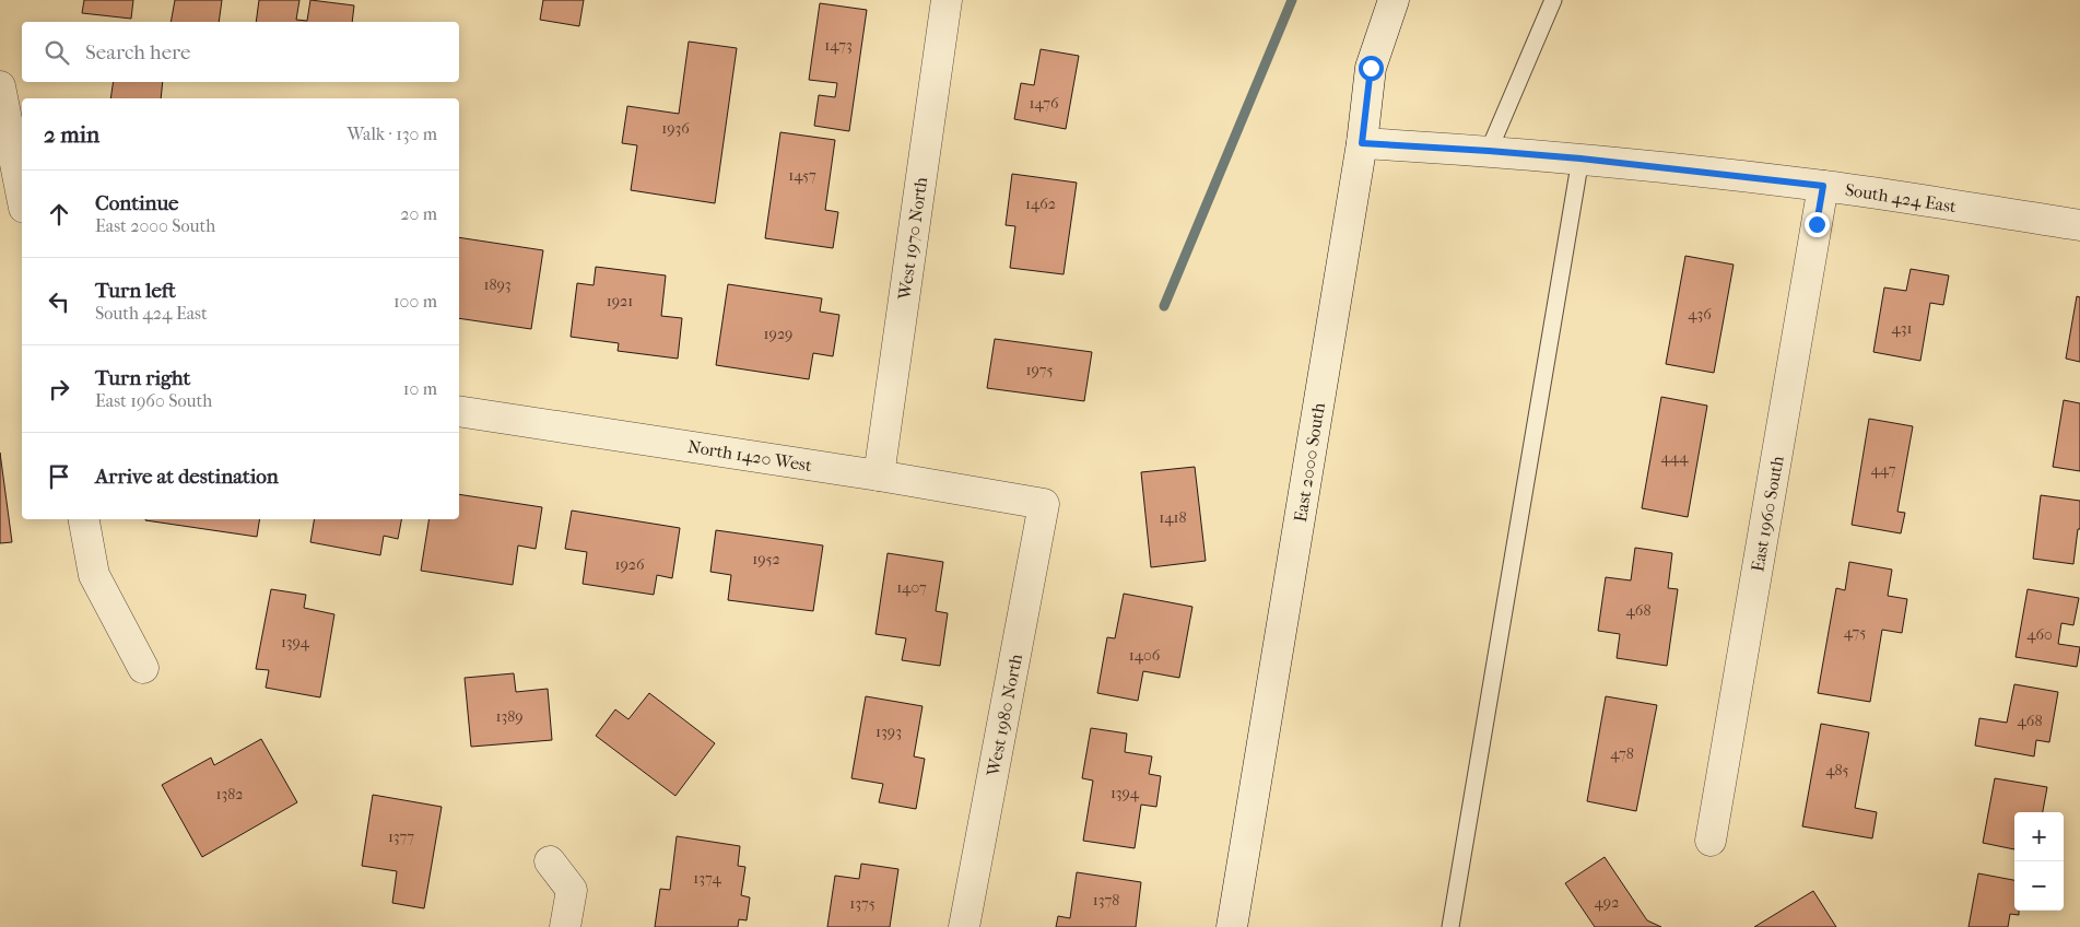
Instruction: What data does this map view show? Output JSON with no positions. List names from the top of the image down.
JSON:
{
  "streets": {
    "street": [
      "South 424 East",
      "West 1970 North",
      "North 1420 West",
      "East 2000 South",
      "East 1960 South",
      "West 1980 North"
    ]
  },
  "crossings": [
    ["South 424 East", "East 2000 South"],
    ["South 424 East", "East 1960 South"],
    ["West 1970 North", "North 1420 West"],
    ["North 1420 West", "West 1980 North"]
  ],
  "house_numbers": [
    "1473",
    "1476",
    "1936",
    "1457",
    "1462",
    "1893",
    "1921",
    "436",
    "431",
    "1929",
    "1975",
    "444",
    "447",
    "1418",
    "1952",
    "1926",
    "1407",
    "468",
    "475",
    "460",
    "1394",
    "1406",
    "1389",
    "468",
    "1393",
    "478",
    "485",
    "1394",
    "1382",
    "1377",
    "1374",
    "1378",
    "492",
    "1375"
  ],
  "page": {
    "search": "Search here",
    "heading": ["2 min", "Walk · 130 m"],
    "list": [
      ["Continue", "East 2000 South", "20 m"],
      ["Turn left", "South 424 East", "100 m"],
      ["Turn right", "East 1960 South", "10 m"],
      "Arrive at destination"
    ],
    "map_buttons": ["+", "−"]
  }
}
